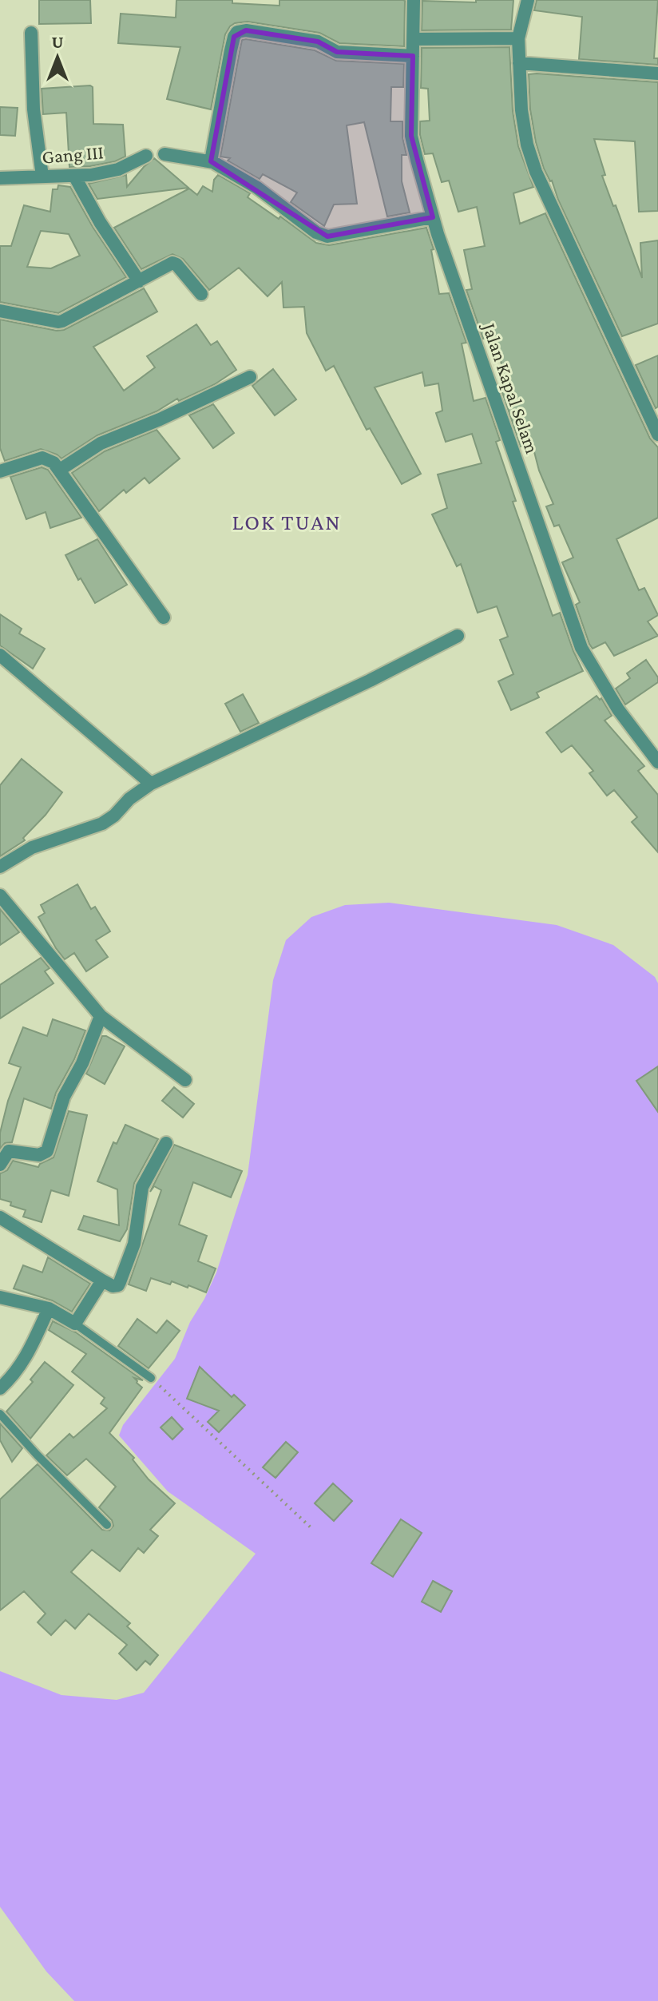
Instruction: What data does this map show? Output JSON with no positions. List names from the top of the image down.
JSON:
{
  "streets": {
    "street": ["Gang III", "Jalan Kapal Selam"]
  },
  "districts": ["LOK TUAN"],
  "north": "top"
}
